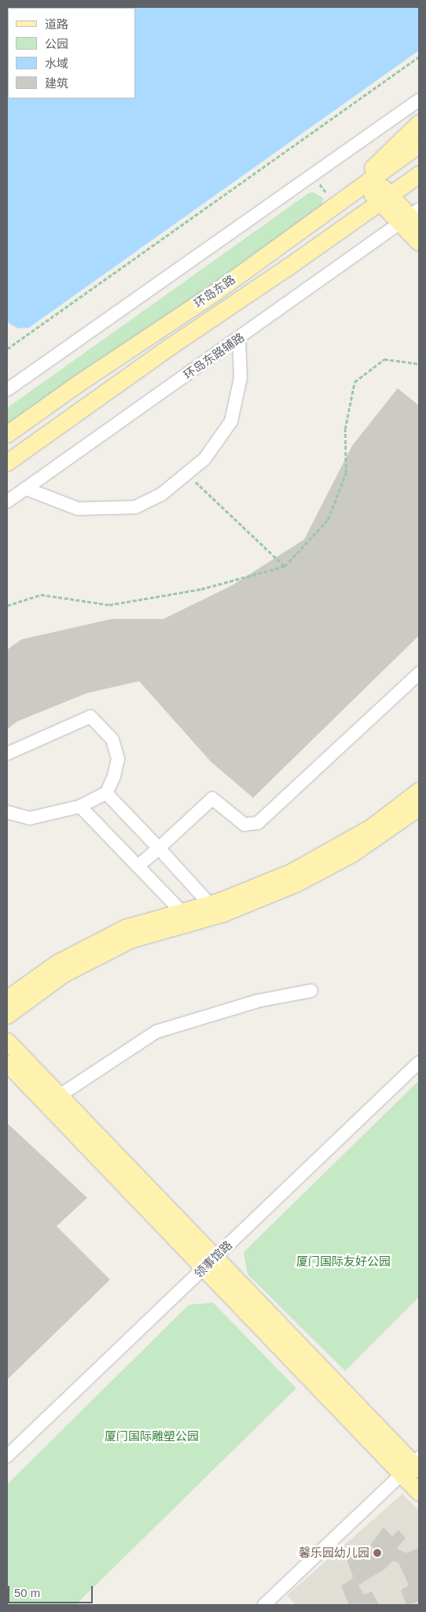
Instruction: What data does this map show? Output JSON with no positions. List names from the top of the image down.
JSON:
{
  "streets": {
    "main road": ["环岛东路"],
    "street": ["环岛东路辅路", "领事馆路"]
  },
  "parks": ["厦门国际友好公园", "厦门国际雕塑公园"],
  "places": ["馨乐园幼儿园"],
  "legend": [
    "道路",
    "公园",
    "水域",
    "建筑"
  ],
  "scale_bar": "50 m"
}
